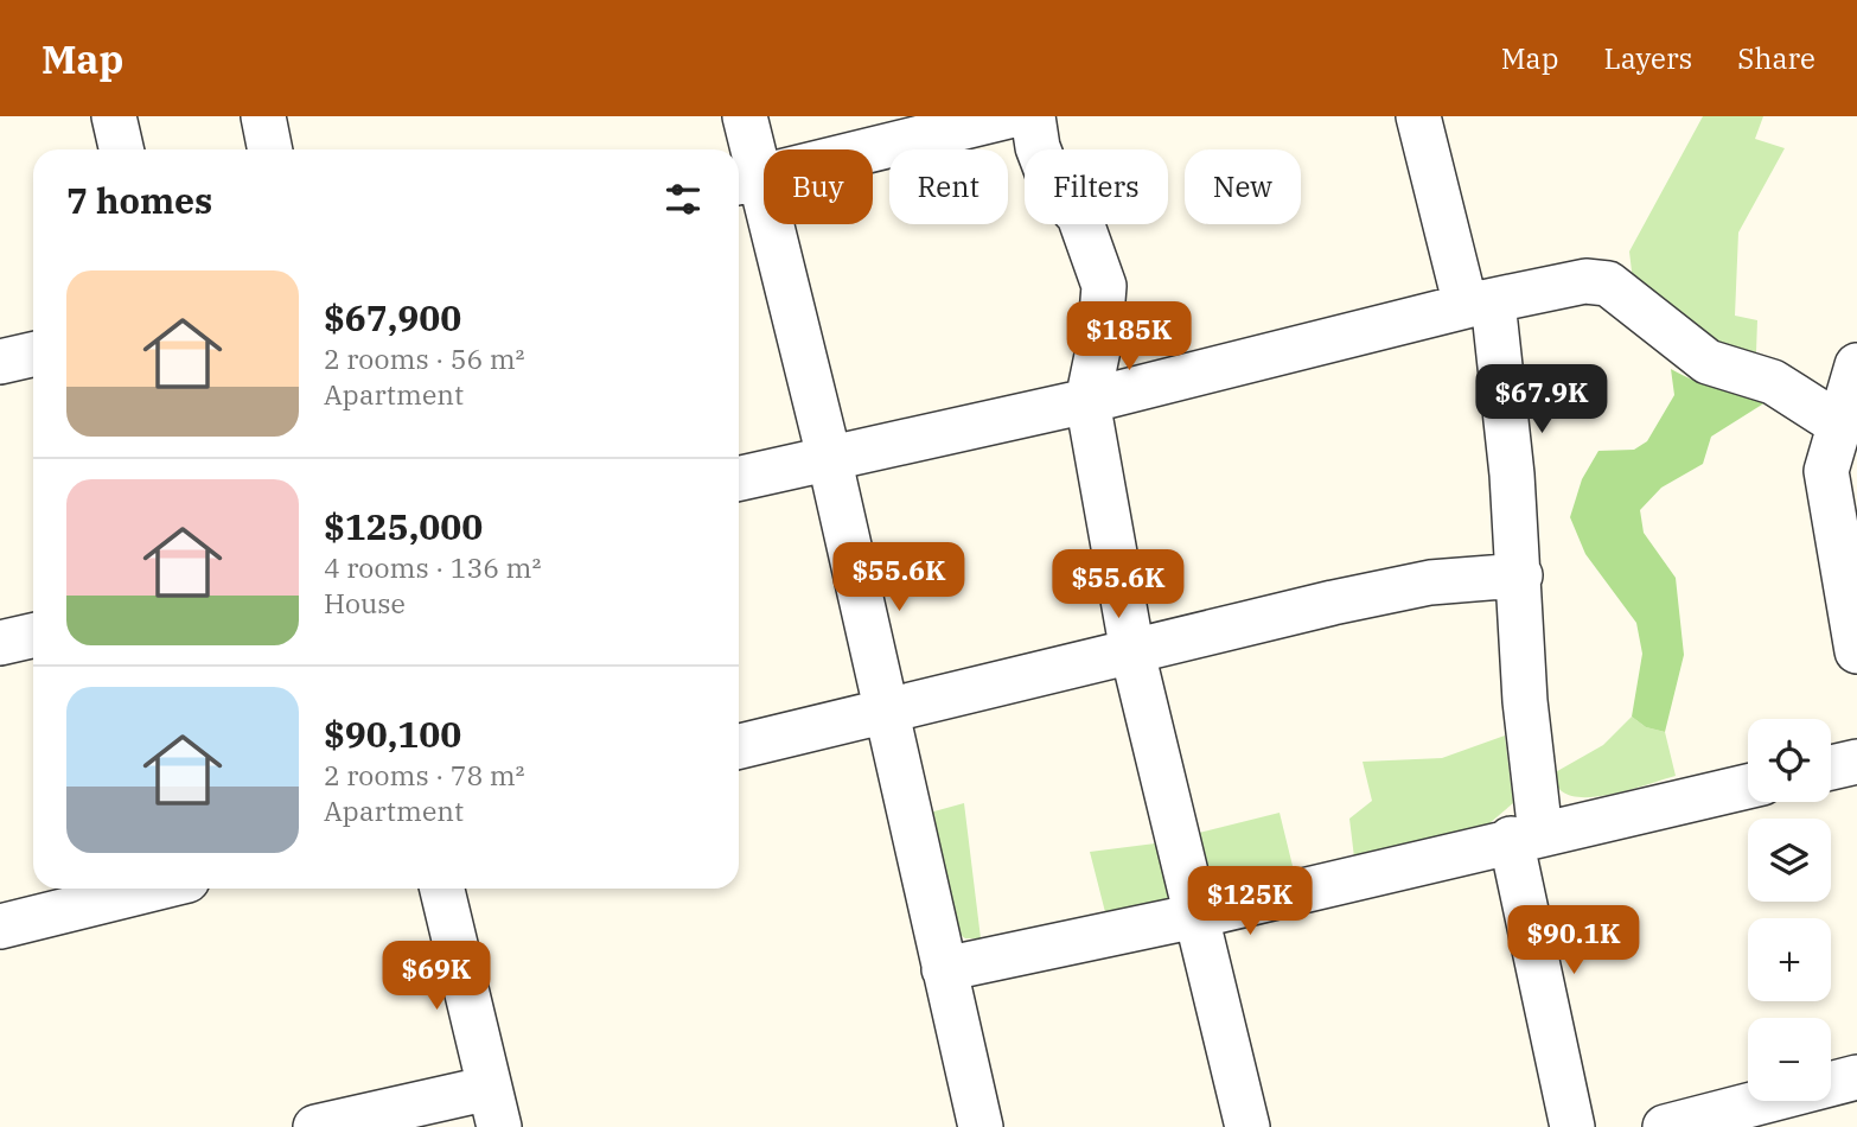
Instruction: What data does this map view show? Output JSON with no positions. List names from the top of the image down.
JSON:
{
  "page": {
    "header": "Map",
    "nav": ["Map", "Layers", "Share"],
    "chip": [
      "Buy",
      "Rent",
      "Filters",
      "New"
    ],
    "heading": "7 homes",
    "list": [
      {
        "name": "$67,900",
        "note": "2 rooms · 56 m² · Apartment"
      },
      {
        "name": "$125,000",
        "note": "4 rooms · 136 m² · House"
      },
      {
        "name": "$90,100",
        "note": "2 rooms · 78 m² · Apartment"
      }
    ],
    "price": [
      "$185K",
      "$67.9K",
      "$55.6K",
      "$55.6K",
      "$125K",
      "$90.1K",
      "$69K"
    ],
    "map_buttons": ["+", "−"]
  }
}
